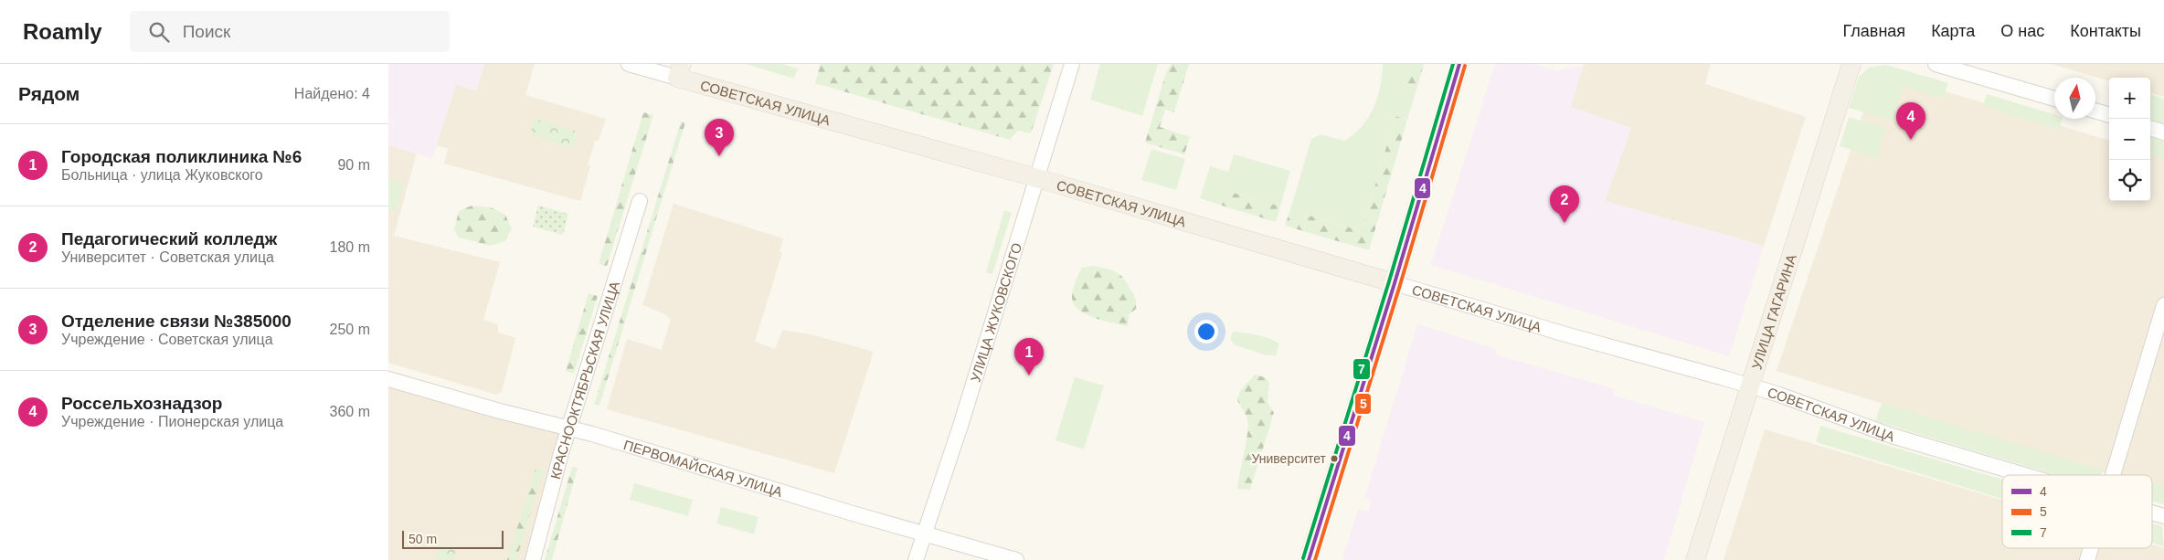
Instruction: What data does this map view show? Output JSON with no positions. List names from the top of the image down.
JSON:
{
  "streets": {
    "main road": ["СОВЕТСКАЯ УЛИЦА", "УЛИЦА ГАГАРИНА"],
    "street": ["УЛИЦА ЖУКОВСКОГО", "КРАСНООКТЯБРЬСКАЯ УЛИЦА", "ПЕРВОМАЙСКАЯ УЛИЦА"]
  },
  "crossings": [
    ["СОВЕТСКАЯ УЛИЦА", "УЛИЦА ЖУКОВСКОГО"],
    ["СОВЕТСКАЯ УЛИЦА", "УЛИЦА ГАГАРИНА"],
    ["УЛИЦА ЖУКОВСКОГО", "ПЕРВОМАЙСКАЯ УЛИЦА"],
    ["КРАСНООКТЯБРЬСКАЯ УЛИЦА", "ПЕРВОМАЙСКАЯ УЛИЦА"]
  ],
  "places": ["Университет"],
  "lines": ["transit line 4", "transit line 7", "transit line 5"],
  "legend": ["4", "5", "7"],
  "scale_bar": "50 m",
  "north": "top",
  "page": {
    "header": "Roamly",
    "search": "Поиск",
    "nav": [
      "Главная",
      "Карта",
      "О нас",
      "Контакты"
    ],
    "heading": ["Рядом", "Найдено: 4"],
    "map_buttons": ["+", "−"],
    "pins": [
      "4",
      "3",
      "2",
      "1"
    ],
    "list": [
      {
        "mark": "1",
        "name": "Городская поликлиника №6",
        "note": "Больница · улица Жуковского",
        "value": "90 m"
      },
      {
        "mark": "2",
        "name": "Педагогический колледж",
        "note": "Университет · Советская улица",
        "value": "180 m"
      },
      {
        "mark": "3",
        "name": "Отделение связи №385000",
        "note": "Учреждение · Советская улица",
        "value": "250 m"
      },
      {
        "mark": "4",
        "name": "Россельхознадзор",
        "note": "Учреждение · Пионерская улица",
        "value": "360 m"
      }
    ],
    "scale": "50 m"
  }
}
